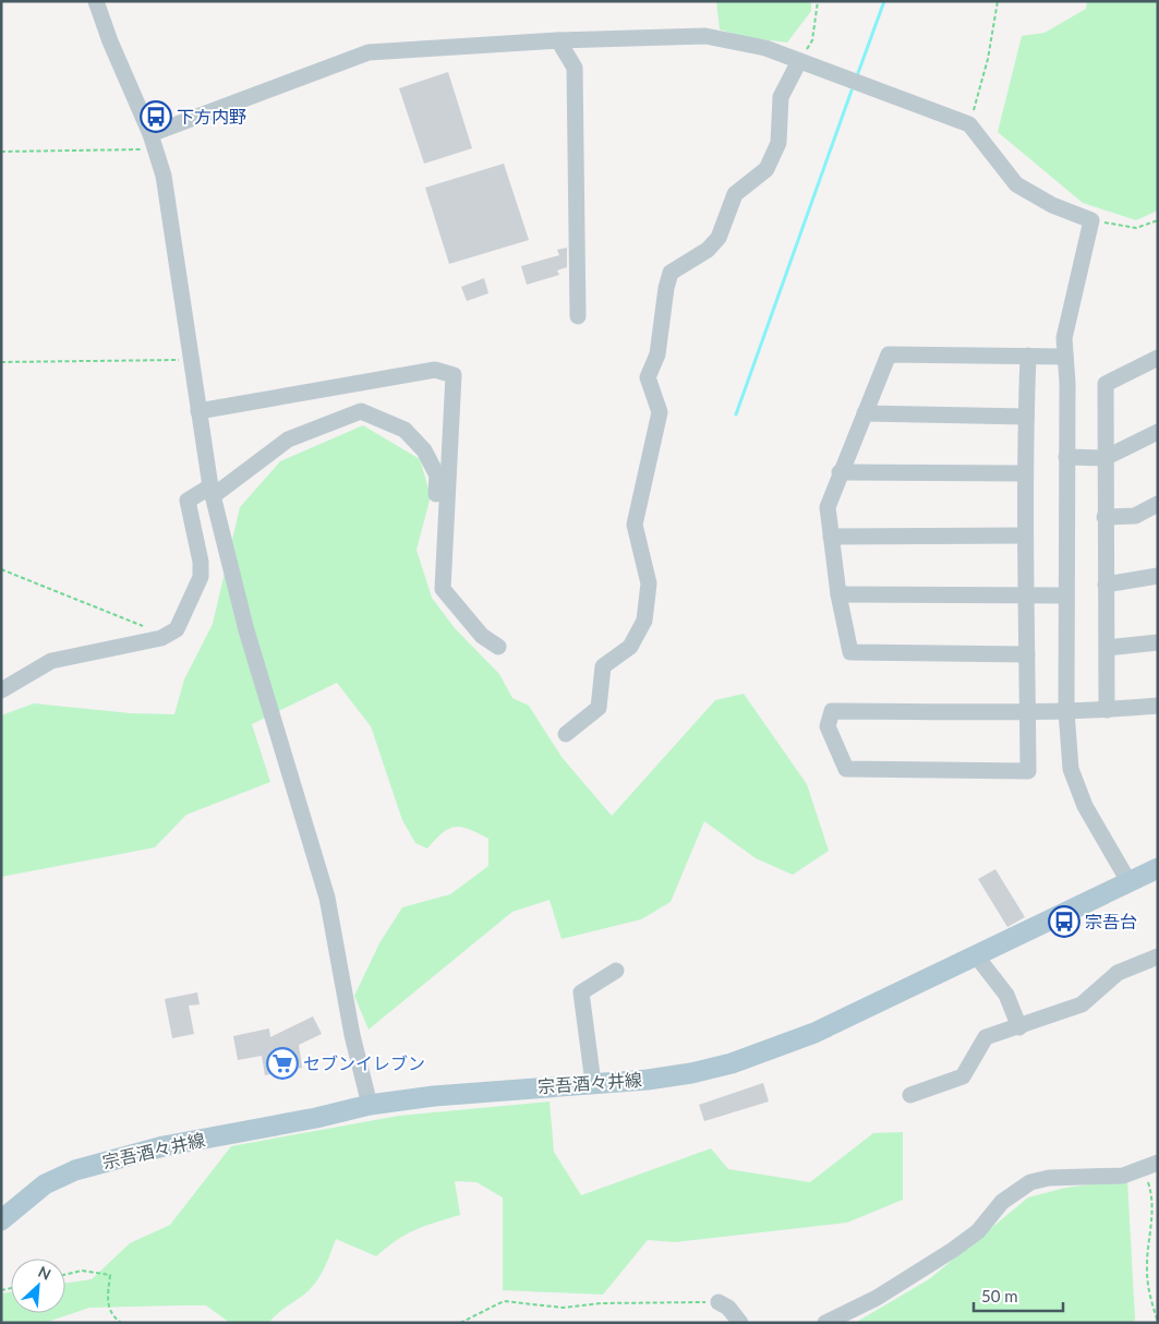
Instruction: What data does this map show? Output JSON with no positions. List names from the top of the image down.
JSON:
{
  "streets": {
    "main road": ["宗吾酒々井線"]
  },
  "places": {
    "bus stop": ["下方内野", "宗吾台"],
    "supermarket": ["セブンイレブン"]
  },
  "scale_bar": "50 m",
  "north": "top right"
}
